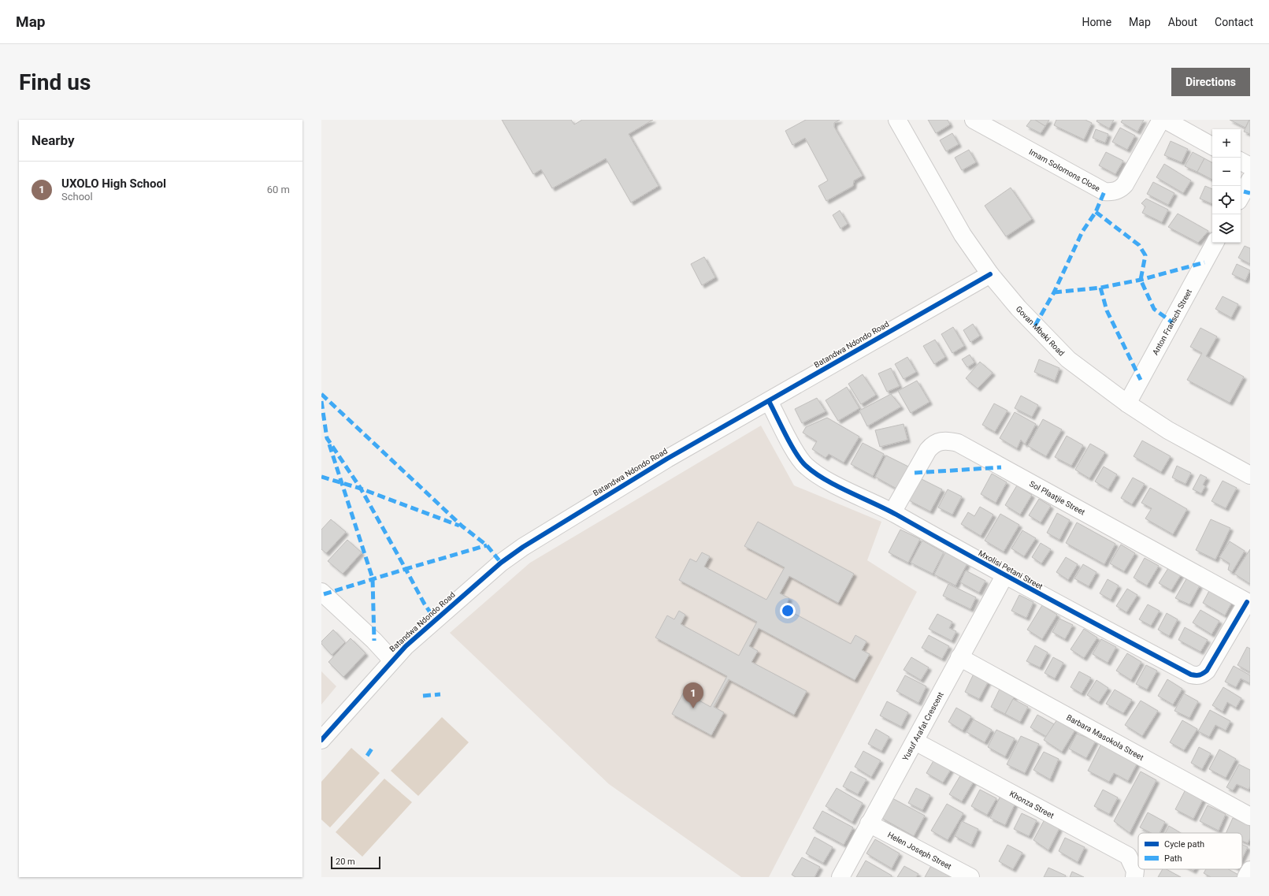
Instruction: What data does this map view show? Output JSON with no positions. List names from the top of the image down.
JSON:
{
  "streets": {
    "street": [
      "Imam Solomons Close",
      "Anton Fransch Street",
      "Govan Mbeki Road",
      "Batandwa Ndondo Road",
      "Sol Plaatjie Street",
      "Mxolisi Petani Street",
      "Yusuf Arafat Crescent",
      "Barbara Masokola Street",
      "Khonza Street",
      "Helen Joseph Street"
    ]
  },
  "crossings": [
    ["Anton Fransch Street", "Govan Mbeki Road"],
    ["Govan Mbeki Road", "Batandwa Ndondo Road"],
    ["Batandwa Ndondo Road", "Mxolisi Petani Street"],
    ["Sol Plaatjie Street", "Mxolisi Petani Street"],
    ["Mxolisi Petani Street", "Yusuf Arafat Crescent"],
    ["Yusuf Arafat Crescent", "Barbara Masokola Street"],
    ["Yusuf Arafat Crescent", "Khonza Street"],
    ["Yusuf Arafat Crescent", "Helen Joseph Street"]
  ],
  "legend": ["Cycle path", "Path"],
  "scale_bar": "20 m",
  "page": {
    "header": "Map",
    "nav": [
      "Home",
      "Map",
      "About",
      "Contact"
    ],
    "buttons": "Directions",
    "title": "Find us",
    "heading": "Nearby",
    "map_buttons": ["+", "−"],
    "list": [
      {
        "mark": "1",
        "name": "UXOLO High School",
        "note": "School",
        "value": "60 m"
      }
    ],
    "pins": "1",
    "scale": "20 m"
  }
}
